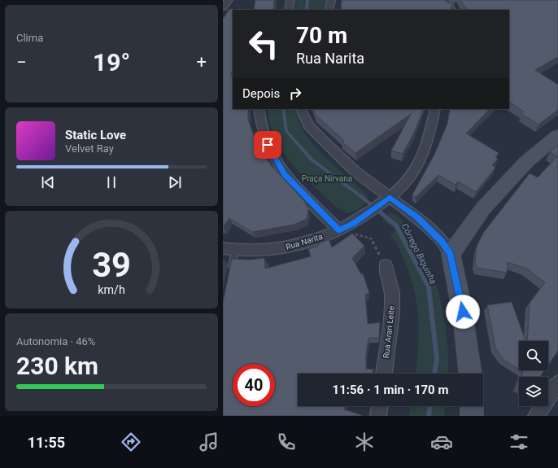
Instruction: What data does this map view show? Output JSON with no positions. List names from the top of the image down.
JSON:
{
  "streets": {
    "street": ["Rua Narita", "Rua Arari Leite"]
  },
  "water": ["Córrego Biquinha"],
  "parks": ["Praça Nirvana"],
  "page": {
    "tile": [
      "Clima",
      ["Autonomia · 46%", "230 km"]
    ],
    "turn": ["70 m", "Rua Narita"],
    "heat": ["−", "19°", "+"],
    "then": "Depois",
    "song": ["Static Love", "Velvet Ray"],
    "limit": "40",
    "trip": "11:56 · 1 min · 170 m",
    "tabs": "11:55",
    "gauge": ["39", "km/h"]
  }
}
